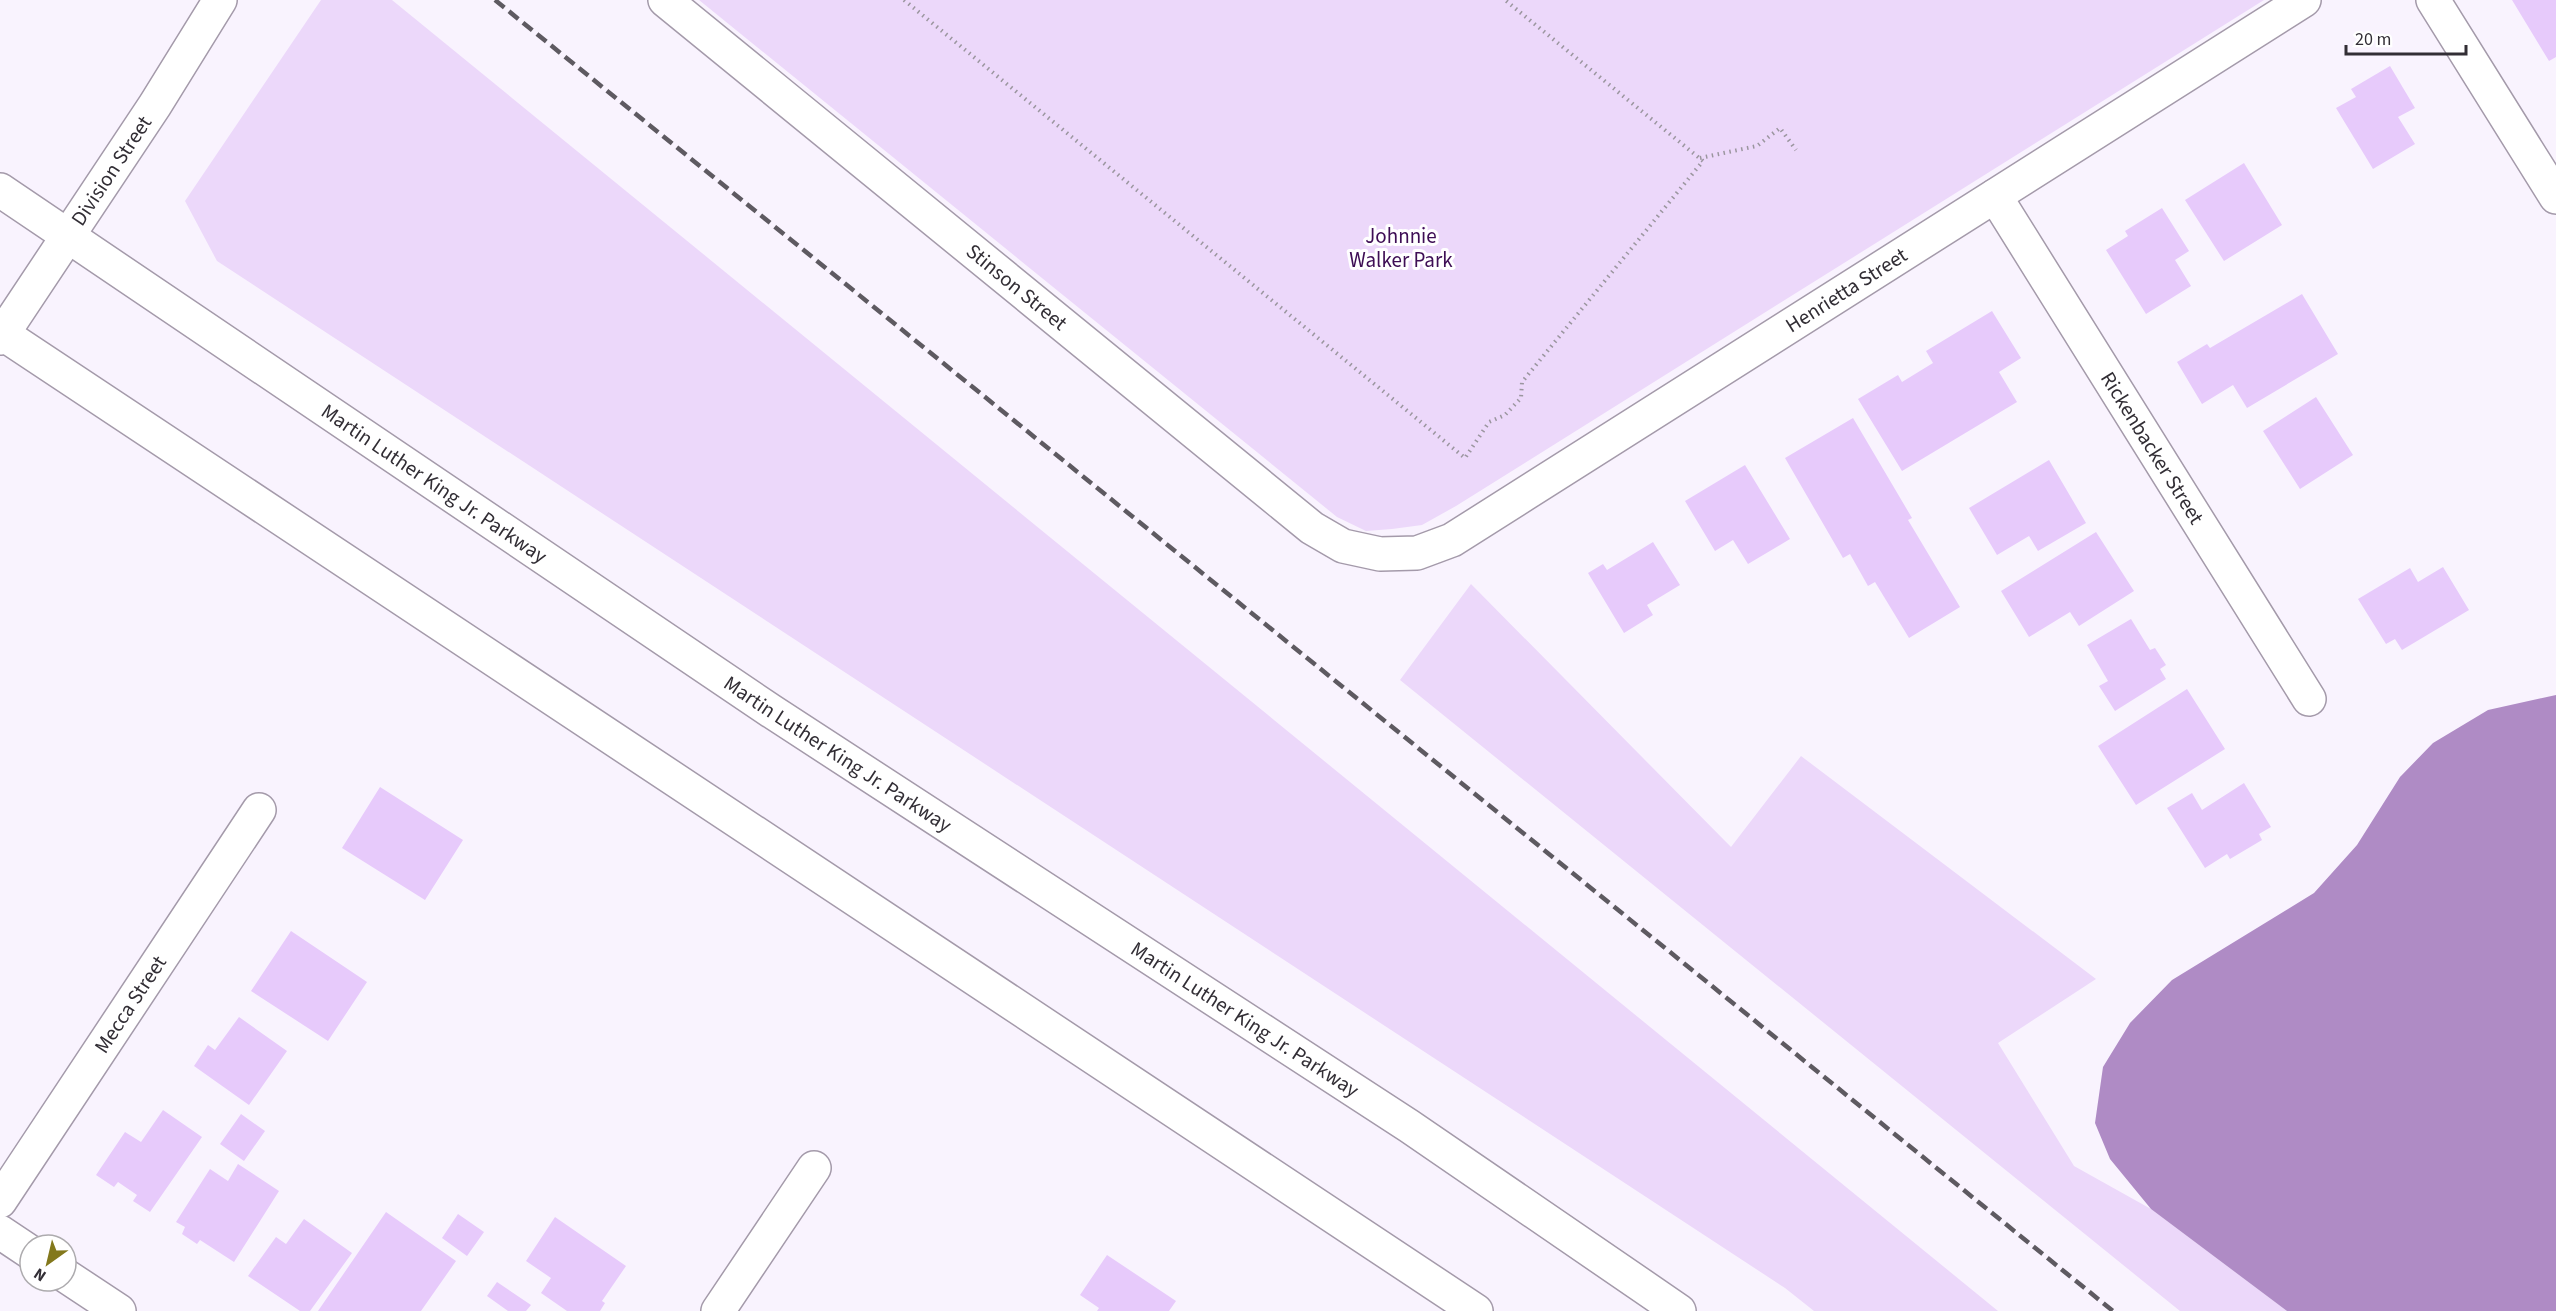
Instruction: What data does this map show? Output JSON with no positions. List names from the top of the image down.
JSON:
{
  "streets": {
    "main road": [
      "Division Street",
      "Stinson Street",
      "Henrietta Street",
      "Rickenbacker Street",
      "Martin Luther King Jr. Parkway",
      "Mecca Street"
    ]
  },
  "crossings": [
    ["Division Street", "Martin Luther King Jr. Parkway"],
    ["Stinson Street", "Henrietta Street"],
    ["Henrietta Street", "Rickenbacker Street"]
  ],
  "parks": ["Johnnie Walker Park"],
  "scale_bar": "20 m",
  "north": "bottom left"
}
